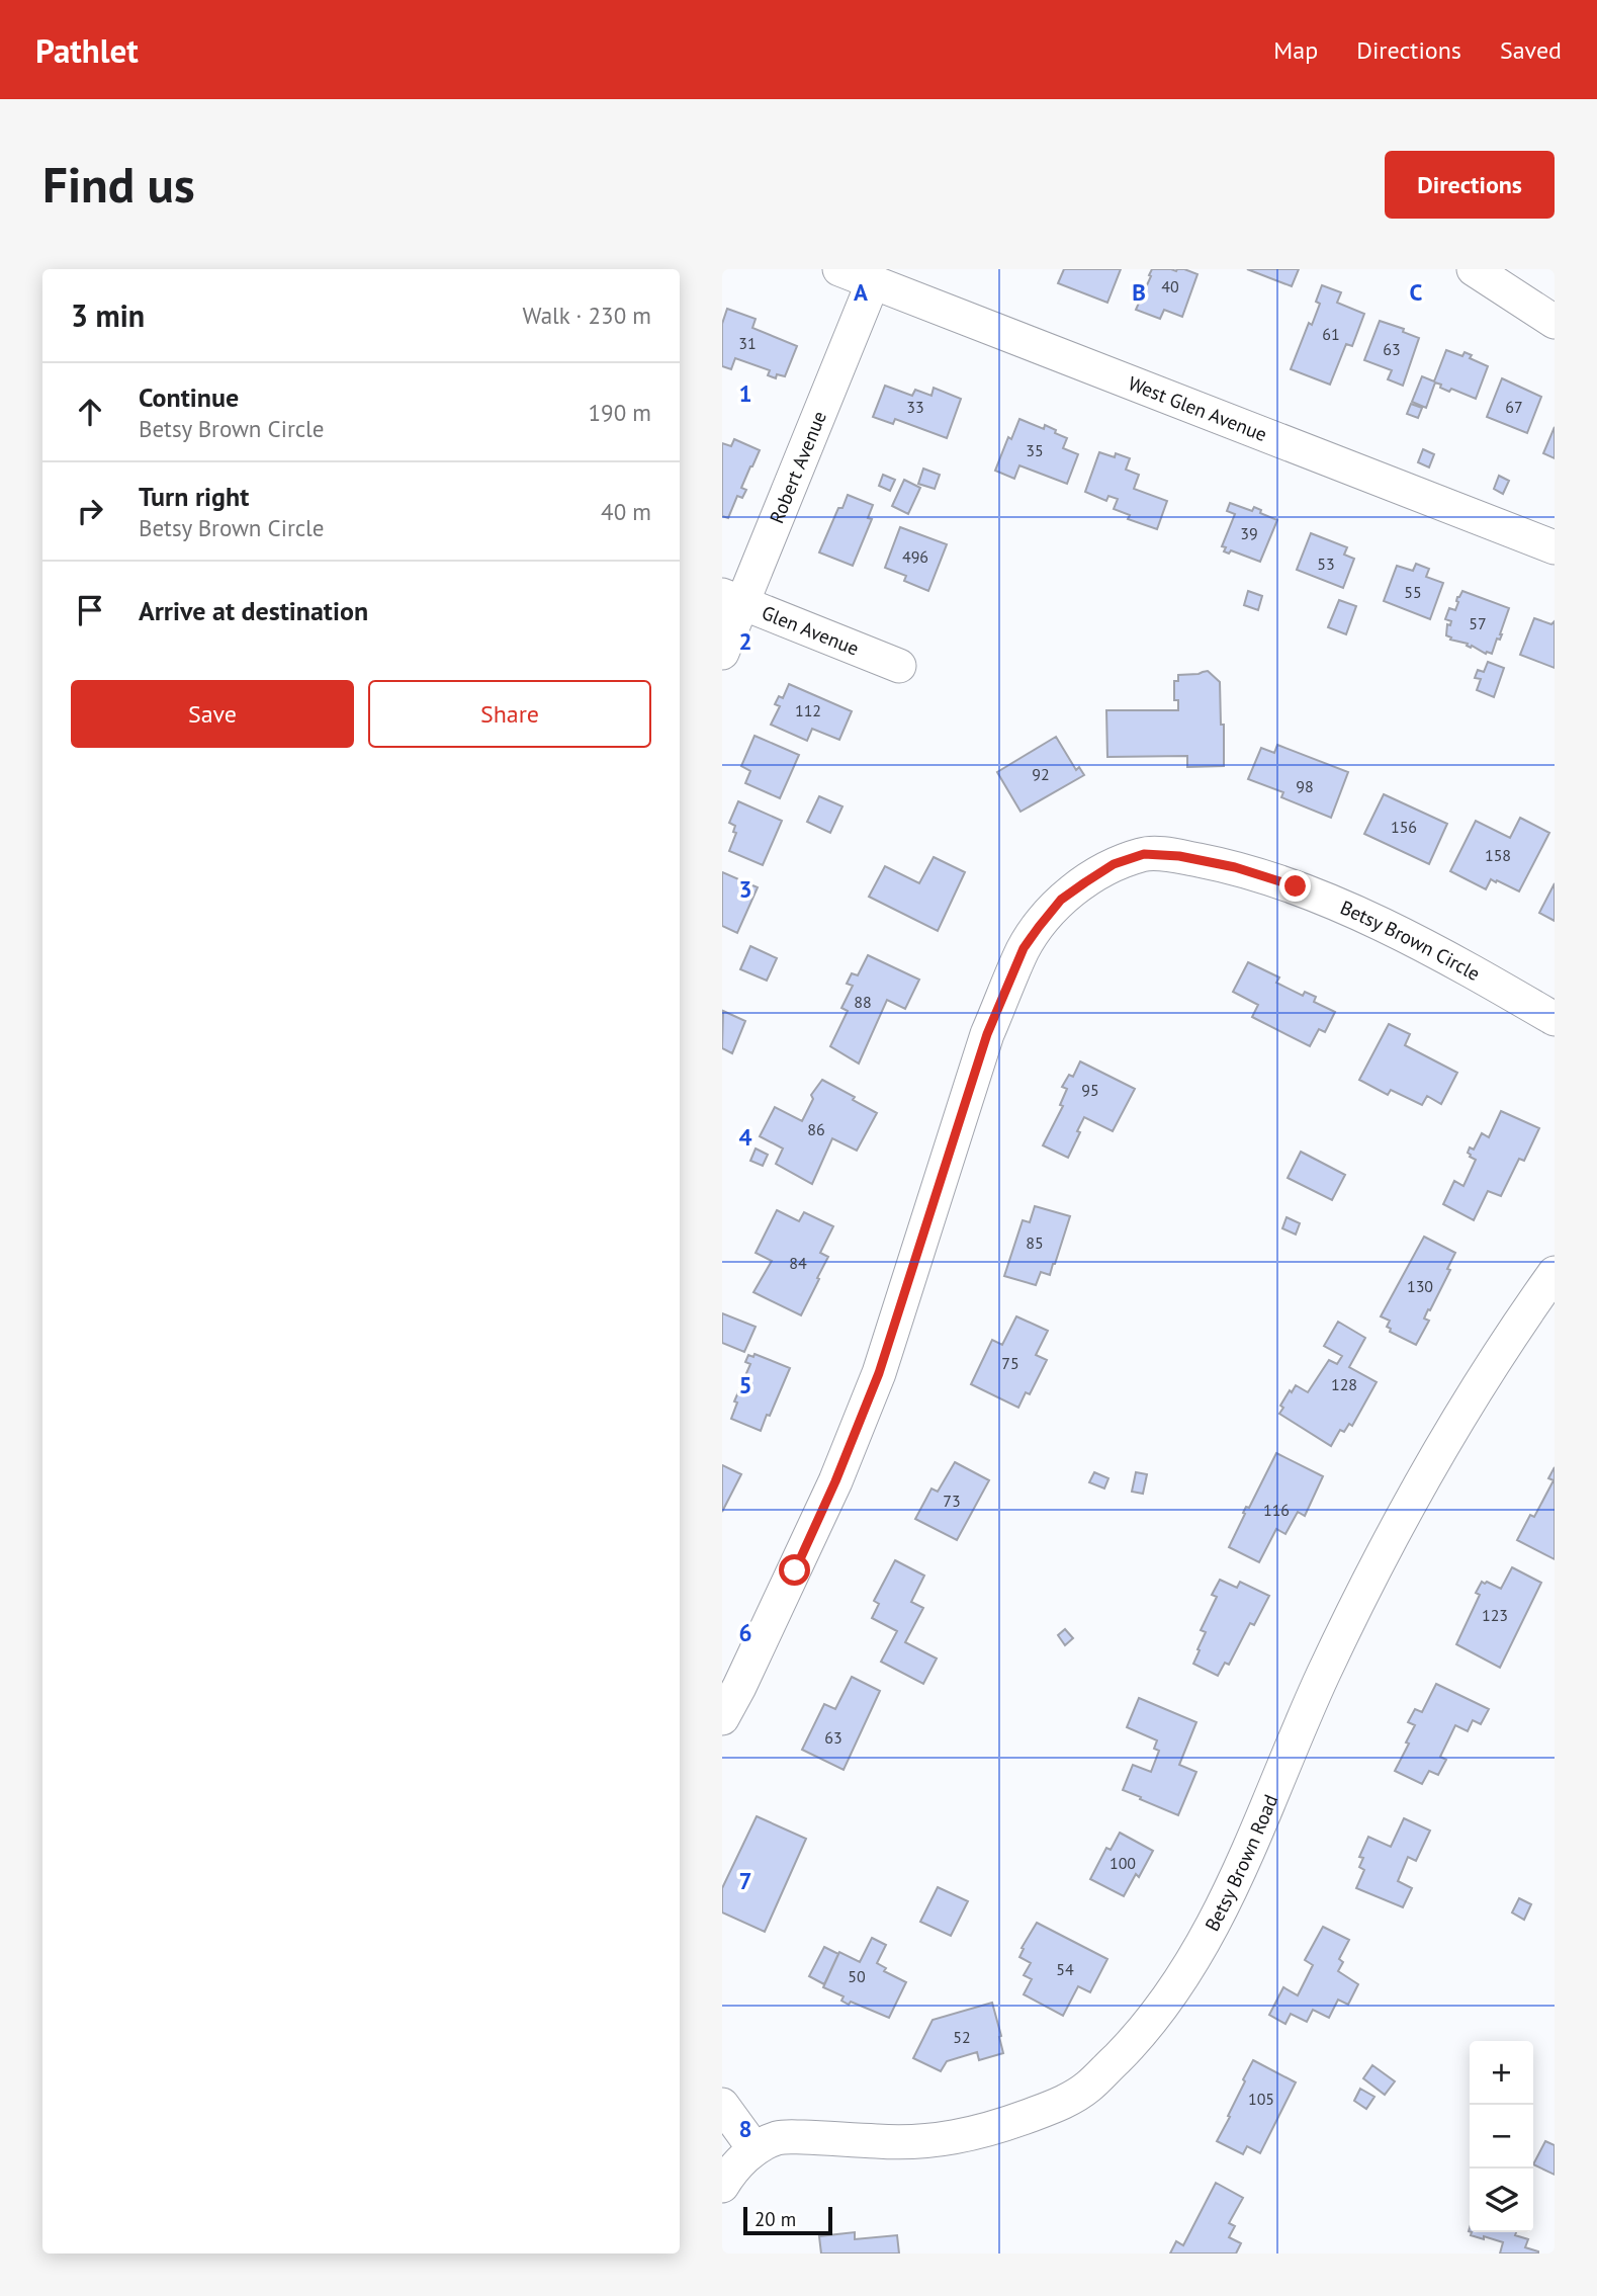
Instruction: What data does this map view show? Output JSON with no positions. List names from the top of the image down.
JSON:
{
  "streets": {
    "street": [
      "West Glen Avenue",
      "Robert Avenue",
      "Glen Avenue",
      "Betsy Brown Circle",
      "Betsy Brown Road"
    ]
  },
  "crossings": [
    ["West Glen Avenue", "Robert Avenue"],
    ["Robert Avenue", "Glen Avenue"]
  ],
  "house_numbers": [
    "40",
    "61",
    "31",
    "63",
    "33",
    "67",
    "35",
    "39",
    "496",
    "53",
    "55",
    "57",
    "112",
    "92",
    "98",
    "156",
    "158",
    "88",
    "95",
    "86",
    "85",
    "84",
    "130",
    "75",
    "128",
    "73",
    "116",
    "123",
    "63",
    "100",
    "54",
    "50",
    "52",
    "105"
  ],
  "scale_bar": "20 m",
  "page": {
    "header": "Pathlet",
    "nav": ["Map", "Directions", "Saved"],
    "buttons": [
      "Directions",
      ["Save", "Share"]
    ],
    "title": "Find us",
    "heading": ["3 min", "Walk · 230 m"],
    "list": [
      ["Continue", "Betsy Brown Circle", "190 m"],
      ["Turn right", "Betsy Brown Circle", "40 m"],
      "Arrive at destination"
    ],
    "map_buttons": ["+", "−"],
    "scale": "20 m"
  },
  "grid": {
    "columns": ["A", "B", "C"],
    "rows": [
      "1",
      "2",
      "3",
      "4",
      "5",
      "6",
      "7",
      "8"
    ]
  }
}
